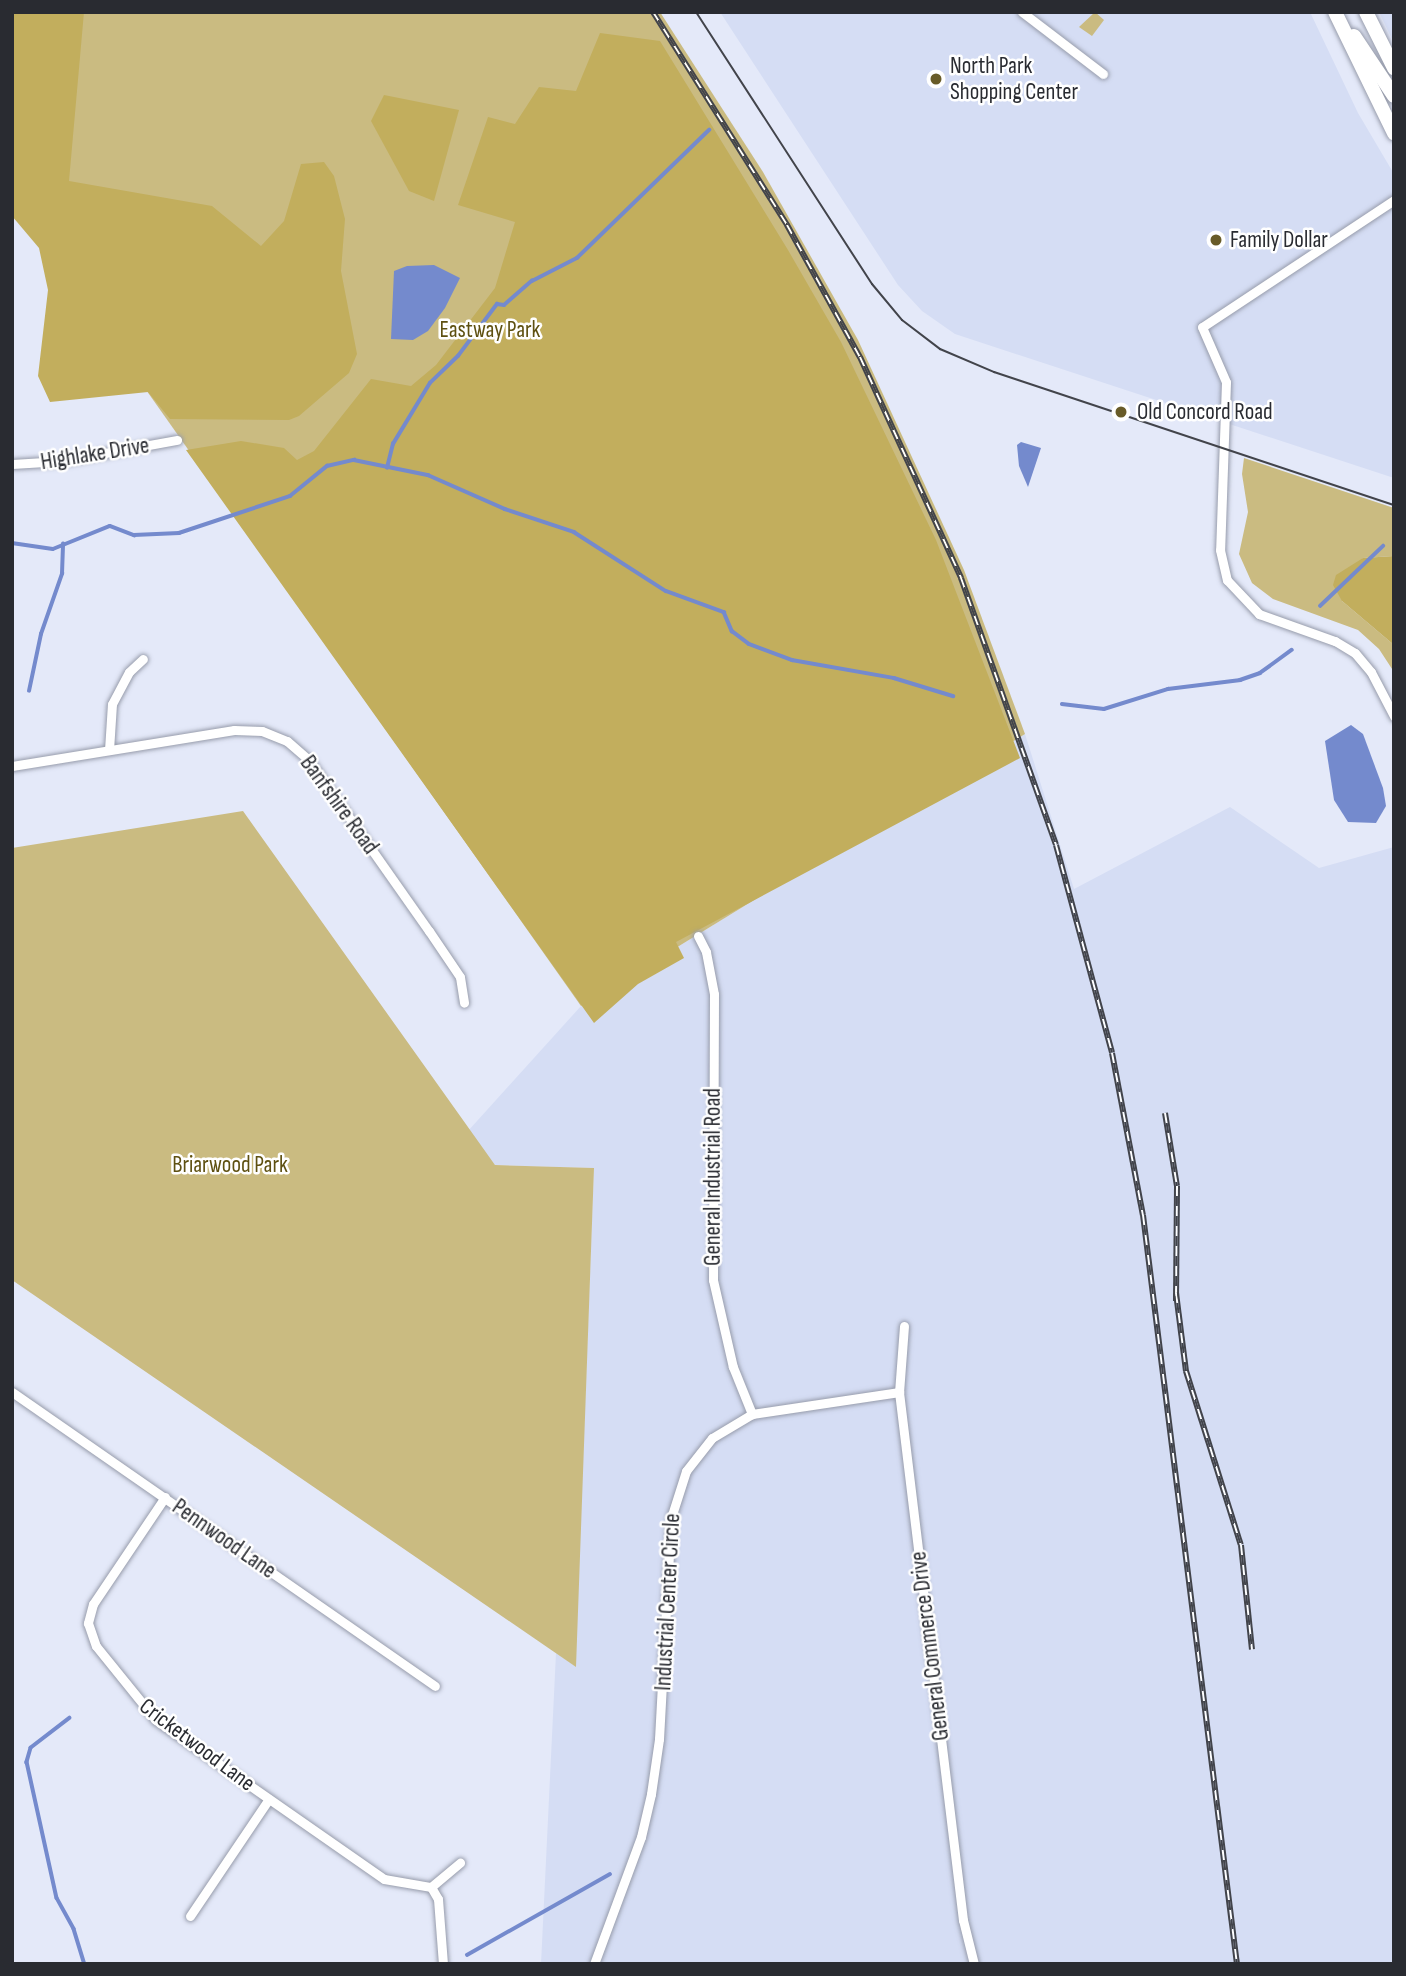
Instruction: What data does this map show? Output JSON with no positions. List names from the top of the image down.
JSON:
{
  "streets": {
    "street": [
      "Highlake Drive",
      "Banfshire Road",
      "General Industrial Road",
      "Pennwood Lane",
      "Industrial Center Circle",
      "General Commerce Drive",
      "Cricketwood Lane"
    ]
  },
  "crossings": [
    ["General Industrial Road", "Industrial Center Circle"],
    ["Pennwood Lane", "Cricketwood Lane"],
    ["Industrial Center Circle", "General Commerce Drive"]
  ],
  "parks": ["Eastway Park", "Briarwood Park"],
  "places": ["North Park Shopping Center", "Family Dollar", "Old Concord Road"]
}
